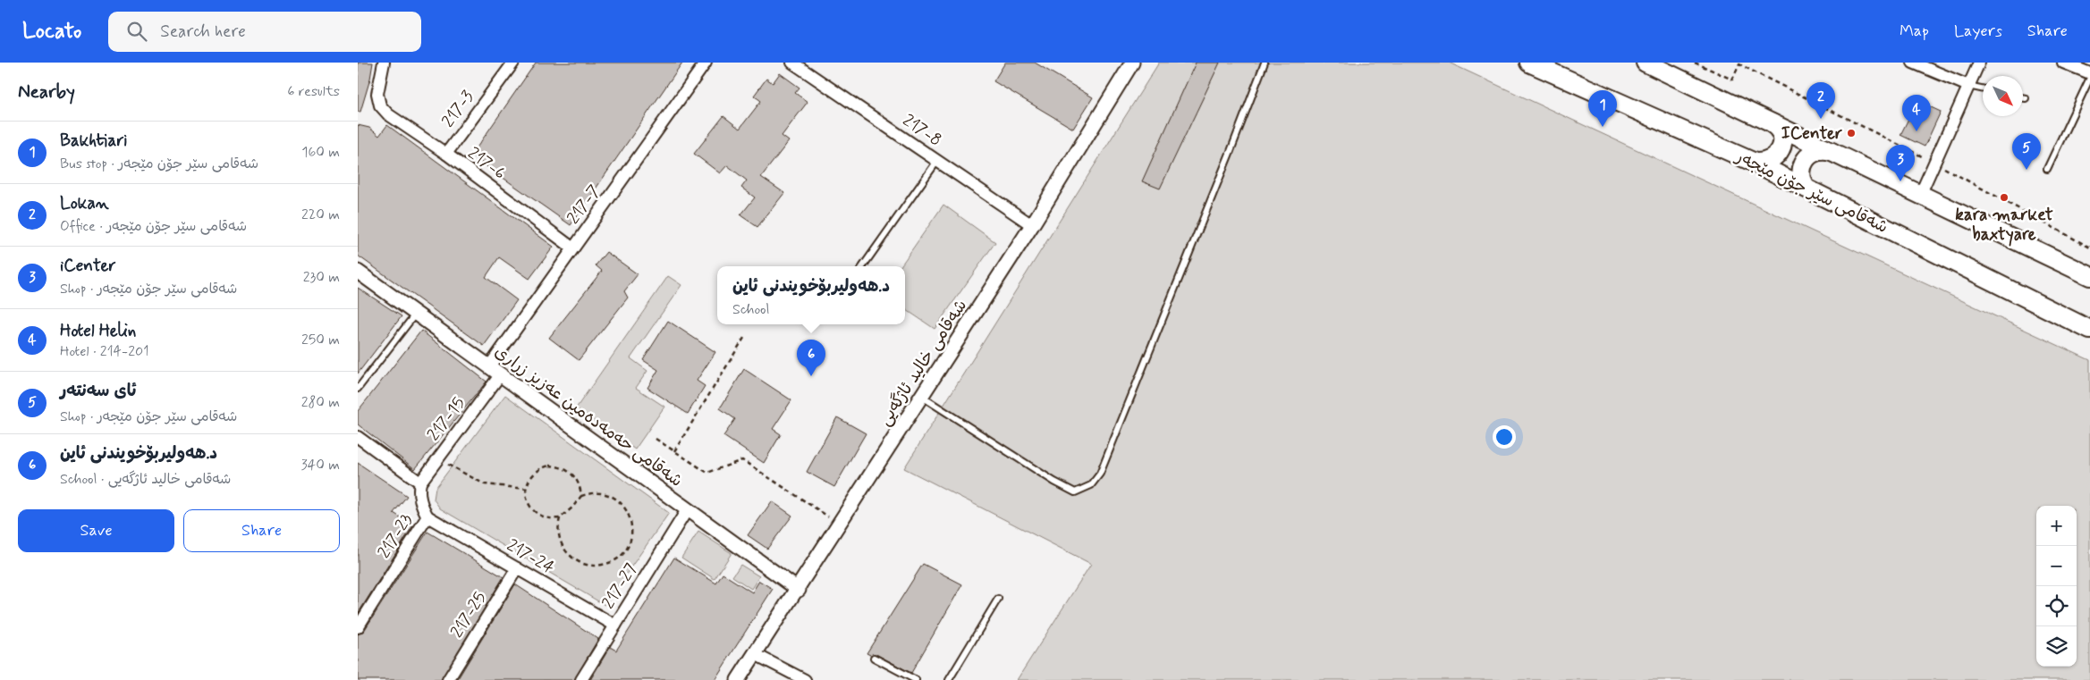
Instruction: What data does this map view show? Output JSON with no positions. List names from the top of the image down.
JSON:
{
  "streets": {
    "highway": ["شەقامی سێر جۆن مێجەر"],
    "street": [
      "217-3",
      "217-8",
      "217-6",
      "217-7",
      "شەقامی خالید ئاژگەیی",
      "شەقامی حەمەدەمین عەزیز زراری",
      "217-15",
      "217-23",
      "217-24",
      "217-27",
      "217-25"
    ]
  },
  "crossings": [
    ["217-3", "217-6"],
    ["217-8", "شەقامی خالید ئاژگەیی"],
    ["217-6", "217-7"],
    ["217-7", "شەقامی حەمەدەمین عەزیز زراری"],
    ["شەقامی خالید ئاژگەیی", "شەقامی حەمەدەمین عەزیز زراری"],
    ["شەقامی حەمەدەمین عەزیز زراری", "217-15"],
    ["شەقامی حەمەدەمین عەزیز زراری", "217-27"],
    ["217-15", "217-23"],
    ["217-23", "217-24"],
    ["217-24", "217-27"],
    ["217-24", "217-25"]
  ],
  "places": ["ICenter", "kara market baxtyare"],
  "north": "bottom right",
  "page": {
    "header": "Locato",
    "search": "Search here",
    "nav": ["Map", "Layers", "Share"],
    "heading": ["Nearby", "6 results"],
    "pins": [
      "2",
      "1",
      "4",
      "5",
      "3",
      "6"
    ],
    "list": [
      {
        "mark": "1",
        "name": "Bakhtiari",
        "note": "Bus stop · شەقامی سێر جۆن مێجەر",
        "value": "160 m"
      },
      {
        "mark": "2",
        "name": "Lokan",
        "note": "Office · شەقامی سێر جۆن مێجەر",
        "value": "220 m"
      },
      {
        "mark": "3",
        "name": "iCenter",
        "note": "Shop · شەقامی سێر جۆن مێجەر",
        "value": "230 m"
      },
      {
        "mark": "4",
        "name": "Hotel Helin",
        "note": "Hotel · 214-201",
        "value": "250 m"
      },
      {
        "mark": "5",
        "name": "ئای سەنتەر",
        "note": "Shop · شەقامی سێر جۆن مێجەر",
        "value": "280 m"
      },
      {
        "mark": "6",
        "name": "د.هه‌ولیربۆخویندنی ئاین",
        "note": "School · شەقامی خالید ئاژگەیی",
        "value": "340 m"
      }
    ],
    "popup": ["د.هه‌ولیربۆخویندنی ئاین", "School"],
    "buttons": ["Save", "Share"],
    "map_buttons": ["+", "−"]
  }
}
